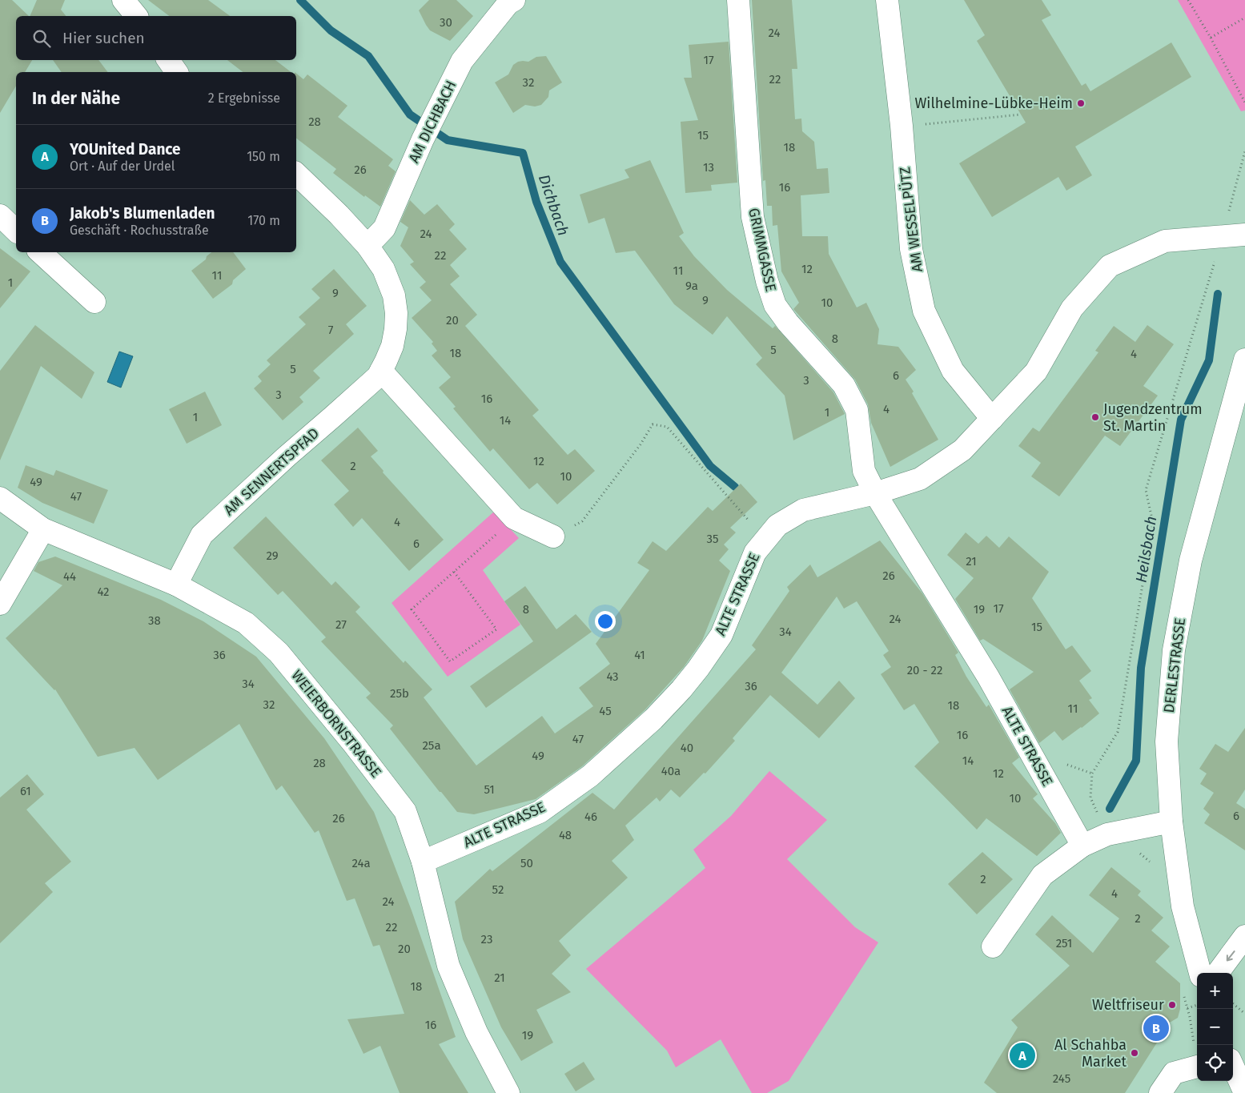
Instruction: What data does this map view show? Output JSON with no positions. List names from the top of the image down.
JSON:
{
  "streets": {
    "street": [
      "AM DICHBACH",
      "AM WESSELPÜTZ",
      "GRIMMGASSE",
      "AM SENNERTSPFAD",
      "ALTE STRASSE",
      "DERLESTRASSE",
      "WEIERBORNSTRASSE"
    ]
  },
  "crossings": [
    ["AM DICHBACH", "AM SENNERTSPFAD"],
    ["GRIMMGASSE", "ALTE STRASSE"],
    ["AM SENNERTSPFAD", "WEIERBORNSTRASSE"],
    ["ALTE STRASSE", "WEIERBORNSTRASSE"]
  ],
  "water": ["Dichbach", "Heilsbach"],
  "places": [
    "Wilhelmine-Lübke-Heim",
    "Jugendzentrum St. Martin",
    "Weltfriseur",
    "Al Schahba Market"
  ],
  "house_numbers": [
    "30",
    "24",
    "17",
    "22",
    "32",
    "28",
    "15",
    "18",
    "13",
    "26",
    "16",
    "24",
    "22",
    "12",
    "11",
    "11",
    "1",
    "9a",
    "9",
    "9",
    "10",
    "20",
    "7",
    "8",
    "5",
    "18",
    "4",
    "5",
    "6",
    "3",
    "3",
    "16",
    "4",
    "1",
    "1",
    "14",
    "12",
    "2",
    "10",
    "49",
    "47",
    "4",
    "35",
    "6",
    "29",
    "21",
    "26",
    "44",
    "42",
    "17",
    "8",
    "19",
    "24",
    "38",
    "27",
    "15",
    "34",
    "36",
    "41",
    "20 - 22",
    "43",
    "34",
    "36",
    "25b",
    "32",
    "18",
    "11",
    "45",
    "16",
    "47",
    "25a",
    "40",
    "49",
    "14",
    "28",
    "40a",
    "12",
    "51",
    "61",
    "10",
    "6",
    "46",
    "26",
    "48",
    "24a",
    "50",
    "2",
    "52",
    "4",
    "24",
    "2",
    "22",
    "23",
    "251",
    "20",
    "21",
    "18",
    "16",
    "19",
    "245"
  ],
  "page": {
    "search": "Hier suchen",
    "heading": ["In der Nähe", "2 Ergebnisse"],
    "list": [
      {
        "mark": "A",
        "name": "YOUnited Dance",
        "note": "Ort · Auf der Urdel",
        "value": "150 m"
      },
      {
        "mark": "B",
        "name": "Jakob's Blumenladen",
        "note": "Geschäft · Rochusstraße",
        "value": "170 m"
      }
    ],
    "map_buttons": ["+", "−"],
    "pins": ["B", "A"]
  }
}
